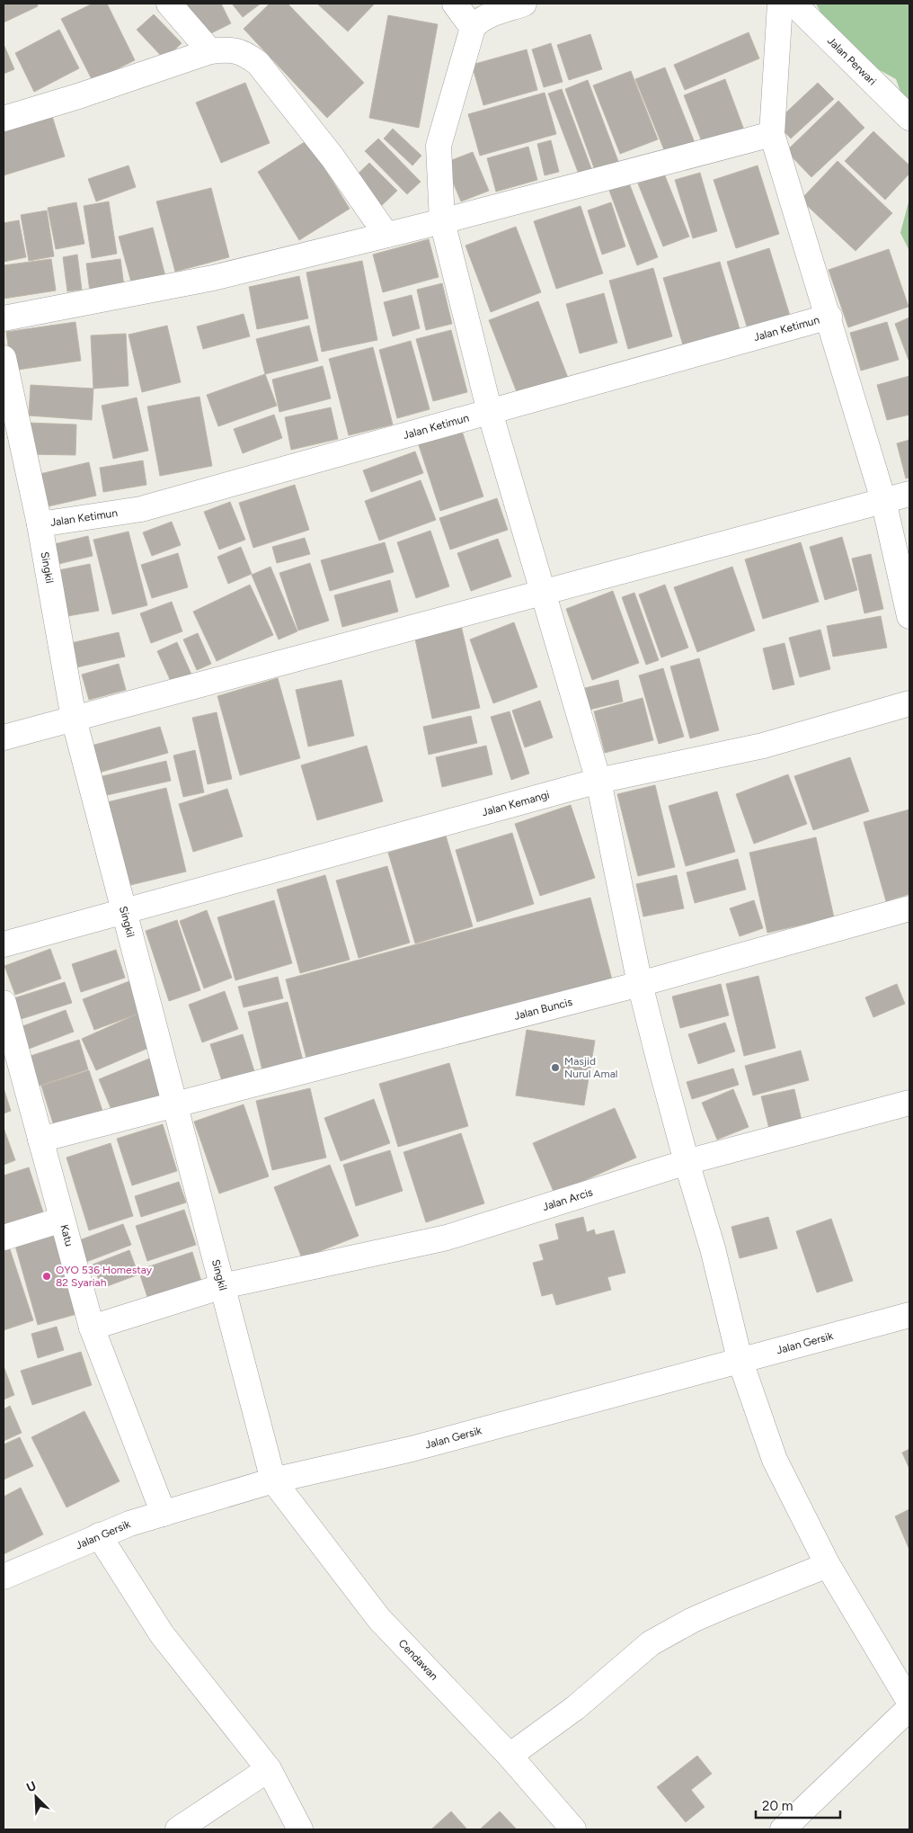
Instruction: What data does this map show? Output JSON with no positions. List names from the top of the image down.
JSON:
{
  "streets": {
    "street": [
      "Jalan Perwari",
      "Jalan Ketimun",
      "Singkil",
      "Jalan Kemangi",
      "Jalan Buncis",
      "Jalan Arcis",
      "Katu",
      "Jalan Gersik",
      "Cendawan"
    ]
  },
  "crossings": [
    ["Jalan Ketimun", "Singkil"],
    ["Singkil", "Jalan Kemangi"],
    ["Singkil", "Jalan Buncis"],
    ["Singkil", "Jalan Arcis"],
    ["Singkil", "Jalan Gersik"],
    ["Singkil", "Cendawan"],
    ["Jalan Buncis", "Katu"],
    ["Jalan Arcis", "Katu"],
    ["Katu", "Jalan Gersik"],
    ["Jalan Gersik", "Cendawan"]
  ],
  "places": ["Masjid Nurul Amal", "OYO 536 Homestay 82 Syariah"],
  "scale_bar": "20 m",
  "north": "top left"
}
